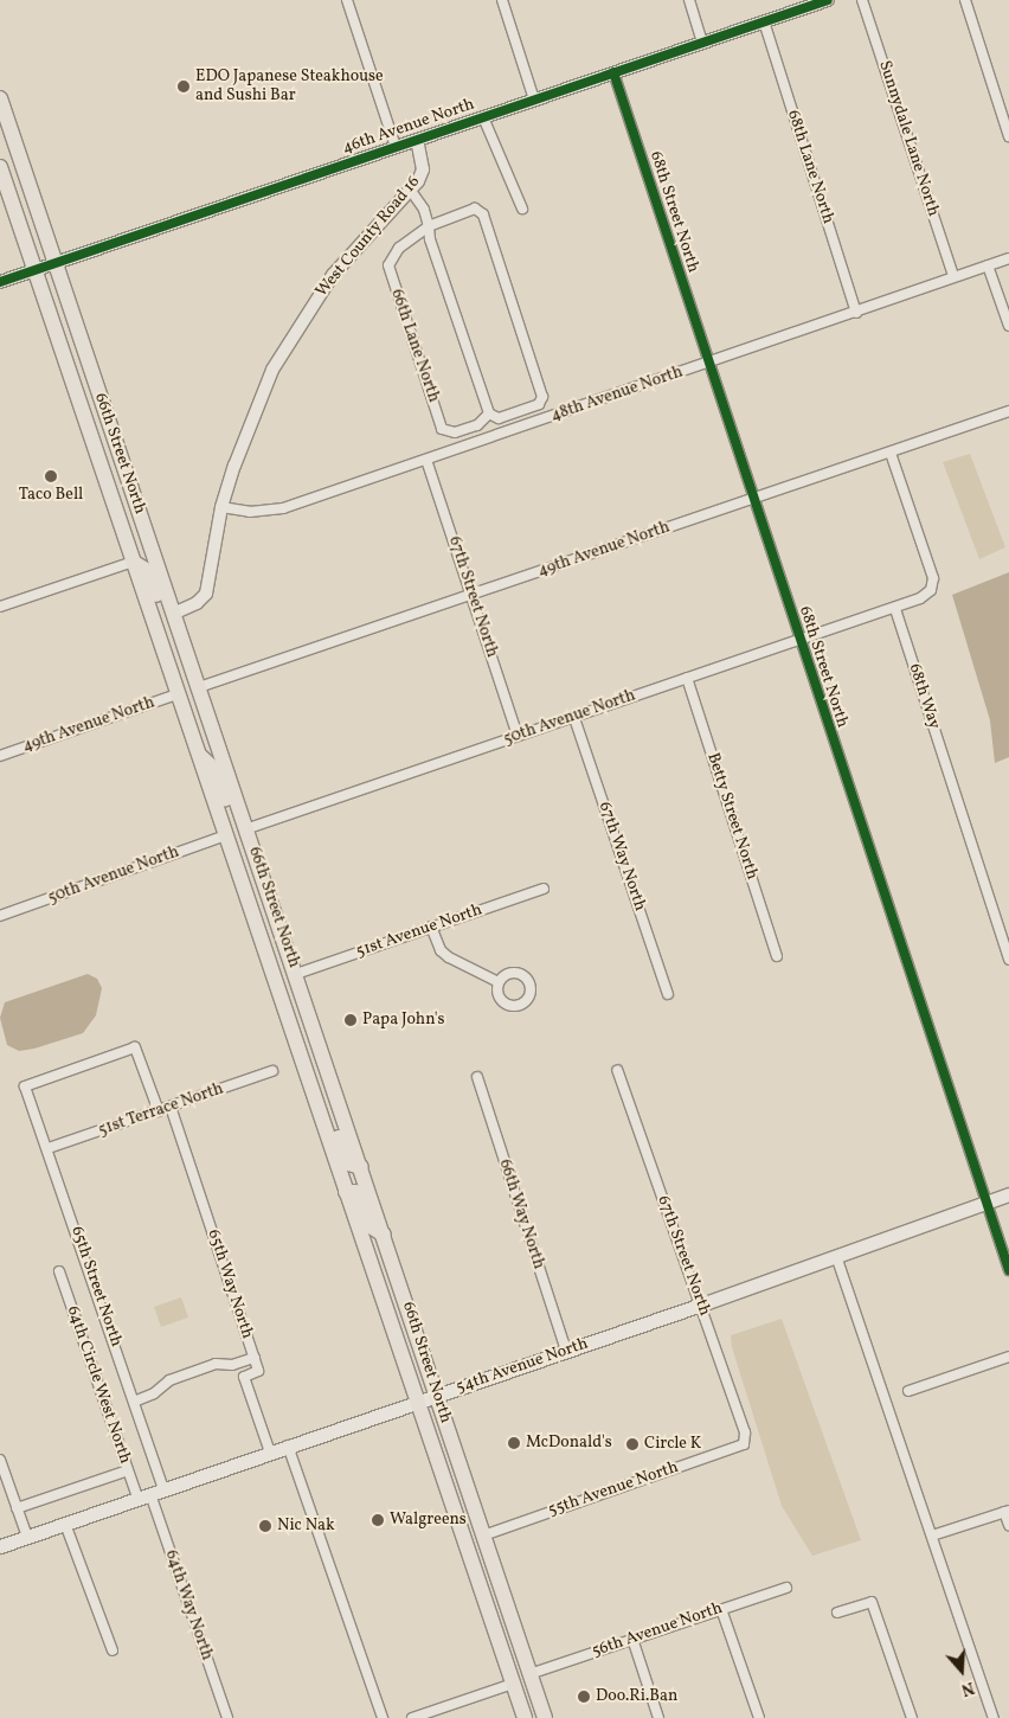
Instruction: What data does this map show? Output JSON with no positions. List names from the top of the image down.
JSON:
{
  "streets": {
    "main road": ["66th Street North", "54th Avenue North"],
    "street": [
      "46th Avenue North",
      "Sunnydale Lane North",
      "68th Lane North",
      "68th Street North",
      "West County Road 16",
      "66th Lane North",
      "48th Avenue North",
      "49th Avenue North",
      "67th Street North",
      "68th Way",
      "50th Avenue North",
      "Betty Street North",
      "67th Way North",
      "51st Avenue North",
      "51st Terrace North",
      "66th Way North",
      "65th Way North",
      "65th Street North",
      "64th Circle West North",
      "55th Avenue North",
      "64th Way North",
      "56th Avenue North"
    ]
  },
  "crossings": [
    ["46th Avenue North", "68th Lane North"],
    ["46th Avenue North", "68th Street North"],
    ["46th Avenue North", "West County Road 16"],
    ["46th Avenue North", "66th Street North"],
    ["Sunnydale Lane North", "48th Avenue North"],
    ["68th Lane North", "48th Avenue North"],
    ["68th Street North", "48th Avenue North"],
    ["68th Street North", "49th Avenue North"],
    ["68th Street North", "50th Avenue North"],
    ["68th Street North", "54th Avenue North"],
    ["West County Road 16", "48th Avenue North"],
    ["West County Road 16", "66th Street North"],
    ["48th Avenue North", "67th Street North"],
    ["66th Street North", "49th Avenue North"],
    ["66th Street North", "50th Avenue North"],
    ["66th Street North", "51st Avenue North"],
    ["66th Street North", "54th Avenue North"],
    ["66th Street North", "55th Avenue North"],
    ["66th Street North", "56th Avenue North"],
    ["49th Avenue North", "67th Street North"],
    ["67th Street North", "50th Avenue North"],
    ["67th Street North", "54th Avenue North"],
    ["67th Street North", "55th Avenue North"],
    ["68th Way", "50th Avenue North"],
    ["50th Avenue North", "Betty Street North"],
    ["50th Avenue North", "67th Way North"],
    ["51st Terrace North", "65th Way North"],
    ["51st Terrace North", "65th Street North"],
    ["66th Way North", "54th Avenue North"],
    ["65th Way North", "54th Avenue North"],
    ["65th Street North", "54th Avenue North"],
    ["65th Street North", "64th Circle West North"],
    ["65th Street North", "64th Way North"],
    ["54th Avenue North", "64th Circle West North"],
    ["54th Avenue North", "64th Way North"],
    ["64th Circle West North", "64th Way North"]
  ],
  "places": [
    "EDO Japanese Steakhouse and Sushi Bar",
    "Taco Bell",
    "Papa John's",
    "McDonald's",
    "Circle K",
    "Walgreens",
    "Nic Nak",
    "Doo.Ri.Ban"
  ],
  "north": "bottom"
}
